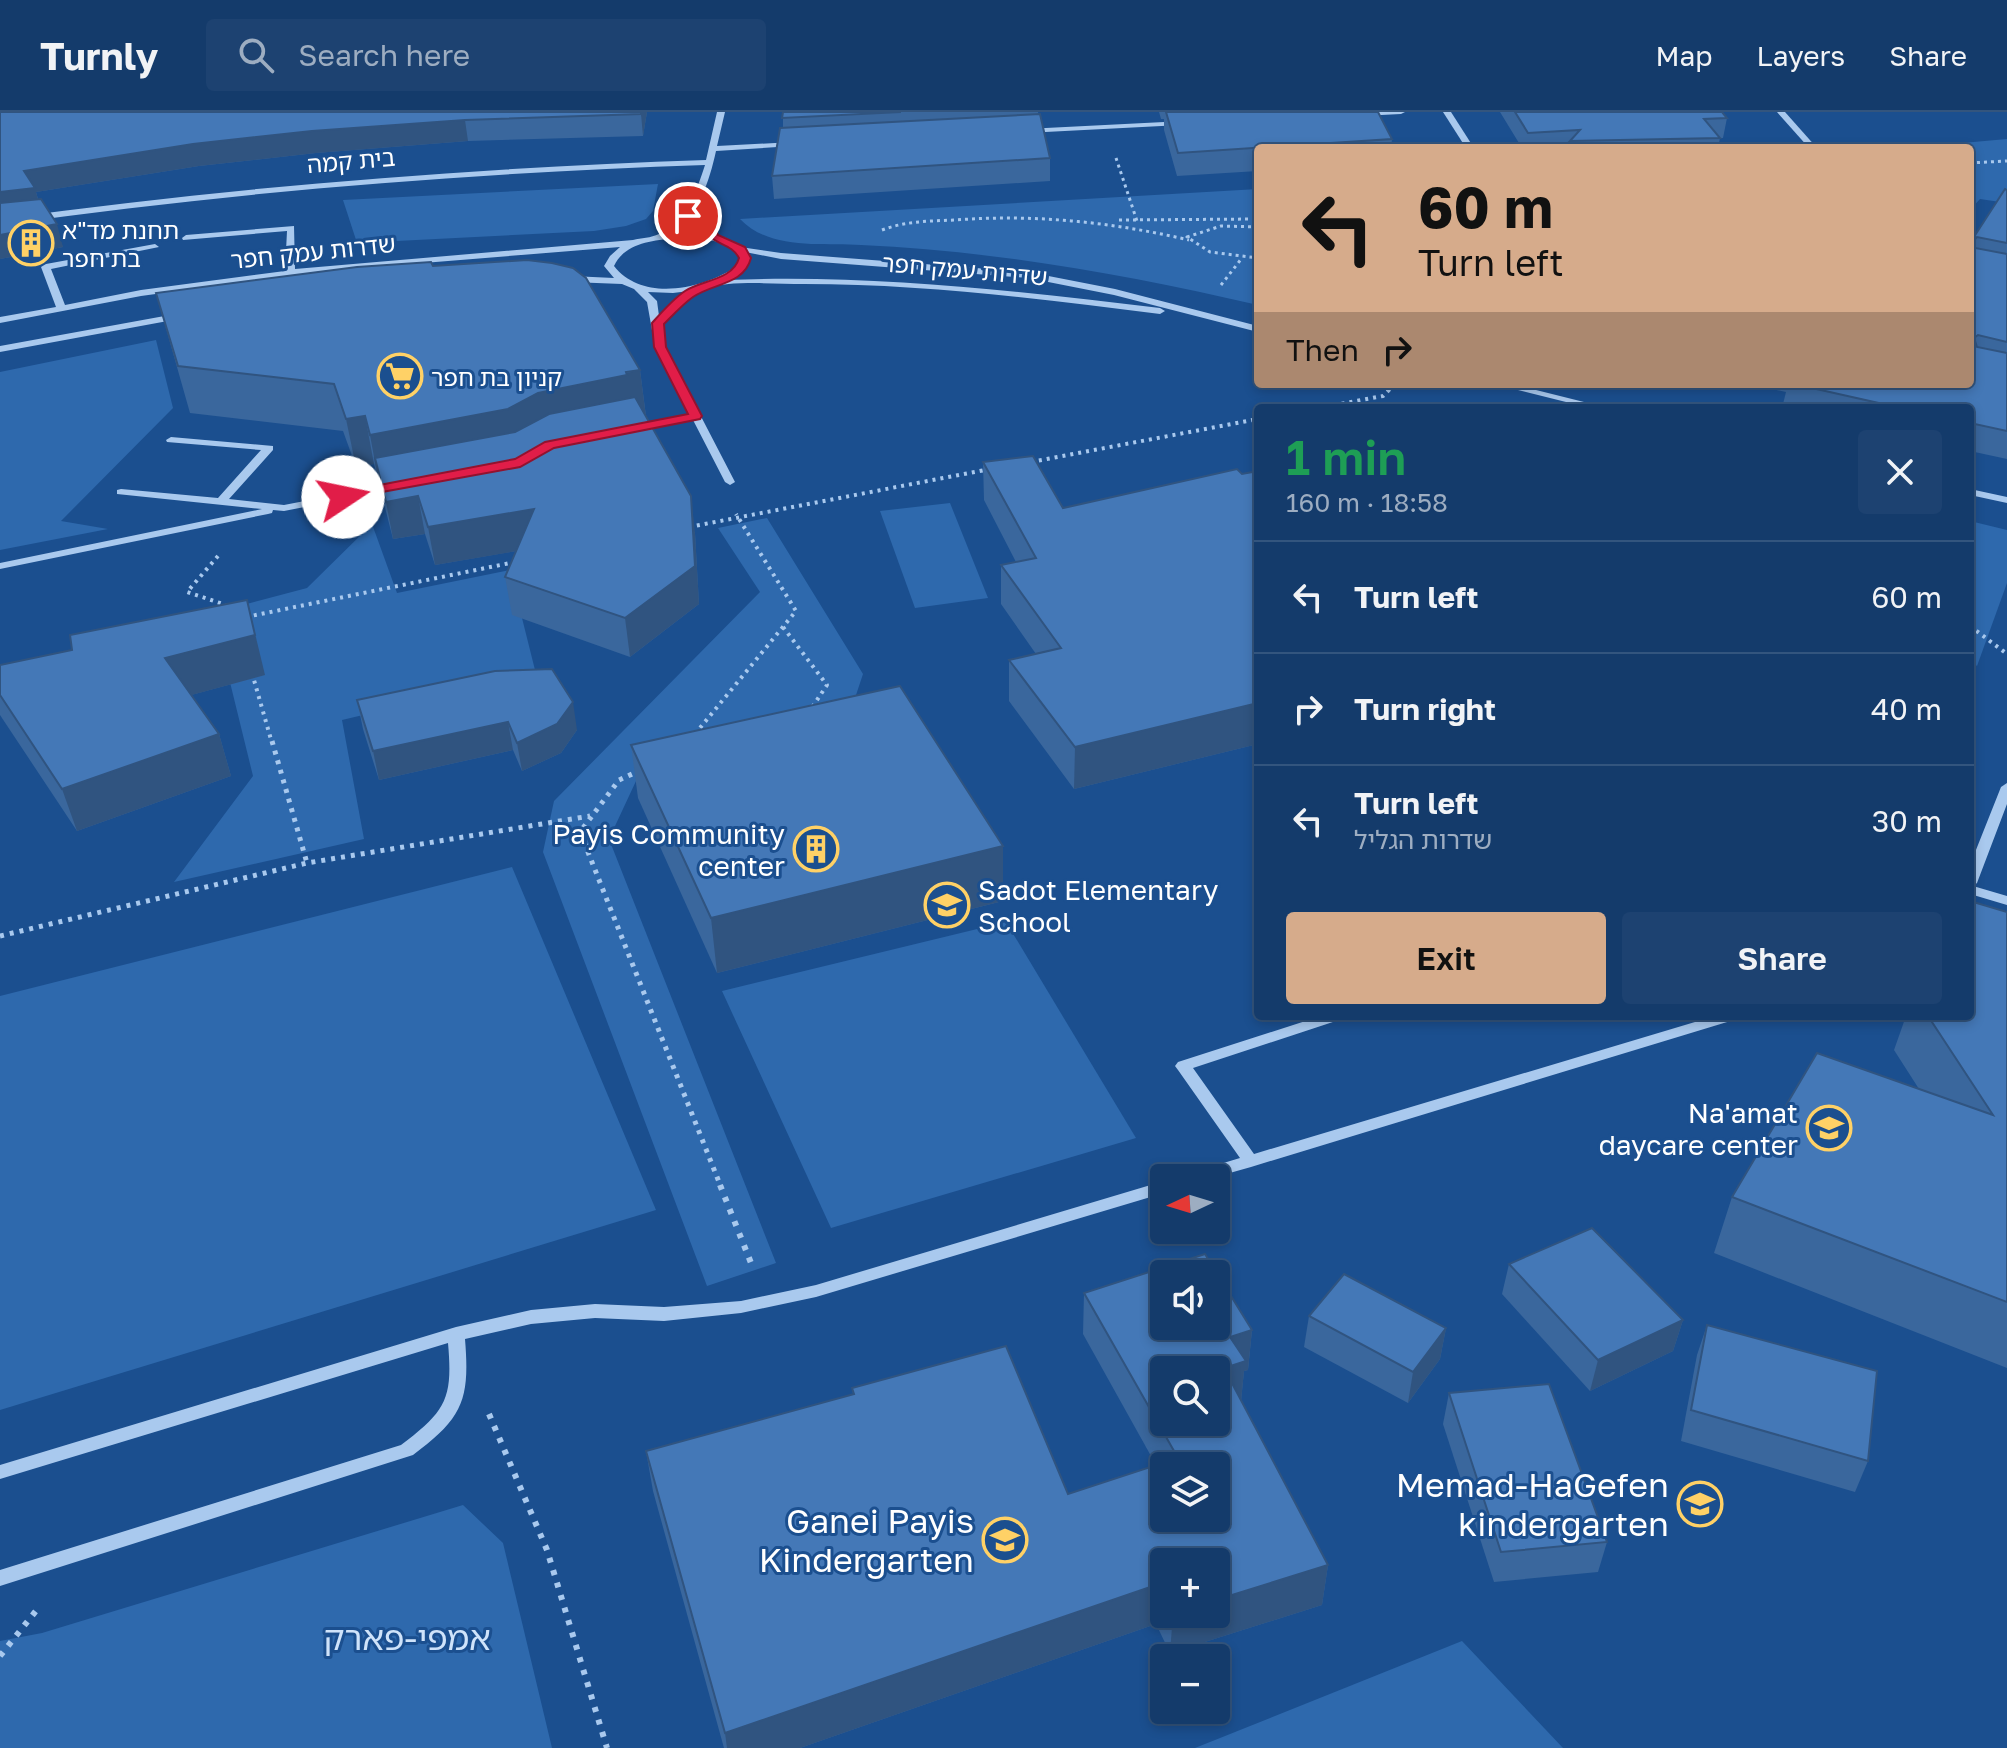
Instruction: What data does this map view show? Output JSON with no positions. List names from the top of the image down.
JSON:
{
  "streets": {
    "street": ["בית קמה", "שדרות עמק חפר"]
  },
  "parks": ["אמפי-פארק"],
  "places": {
    "building": ["תחנת מד\"א בת חפר", "Payis Community center"],
    "supermarket": ["קניון בת חפר"],
    "school or university": [
      "Sadot Elementary School",
      "Na'amat daycare center",
      "Memad-HaGefen kindergarten",
      "Ganei Payis Kindergarten"
    ]
  },
  "north": "left",
  "page": {
    "header": "Turnly",
    "search": "Search here",
    "nav": ["Map", "Layers", "Share"],
    "turn": ["60 m", "Turn left"],
    "then": "Then",
    "heading": ["1 min", "160 m · 18:58"],
    "list": [
      {
        "name": "Turn left",
        "value": "60 m"
      },
      {
        "name": "Turn right",
        "value": "40 m"
      },
      {
        "name": "Turn left",
        "note": "שדרות הגליל",
        "value": "30 m"
      }
    ],
    "buttons": ["Exit", "Share"],
    "map_buttons": ["+", "−"]
  }
}
